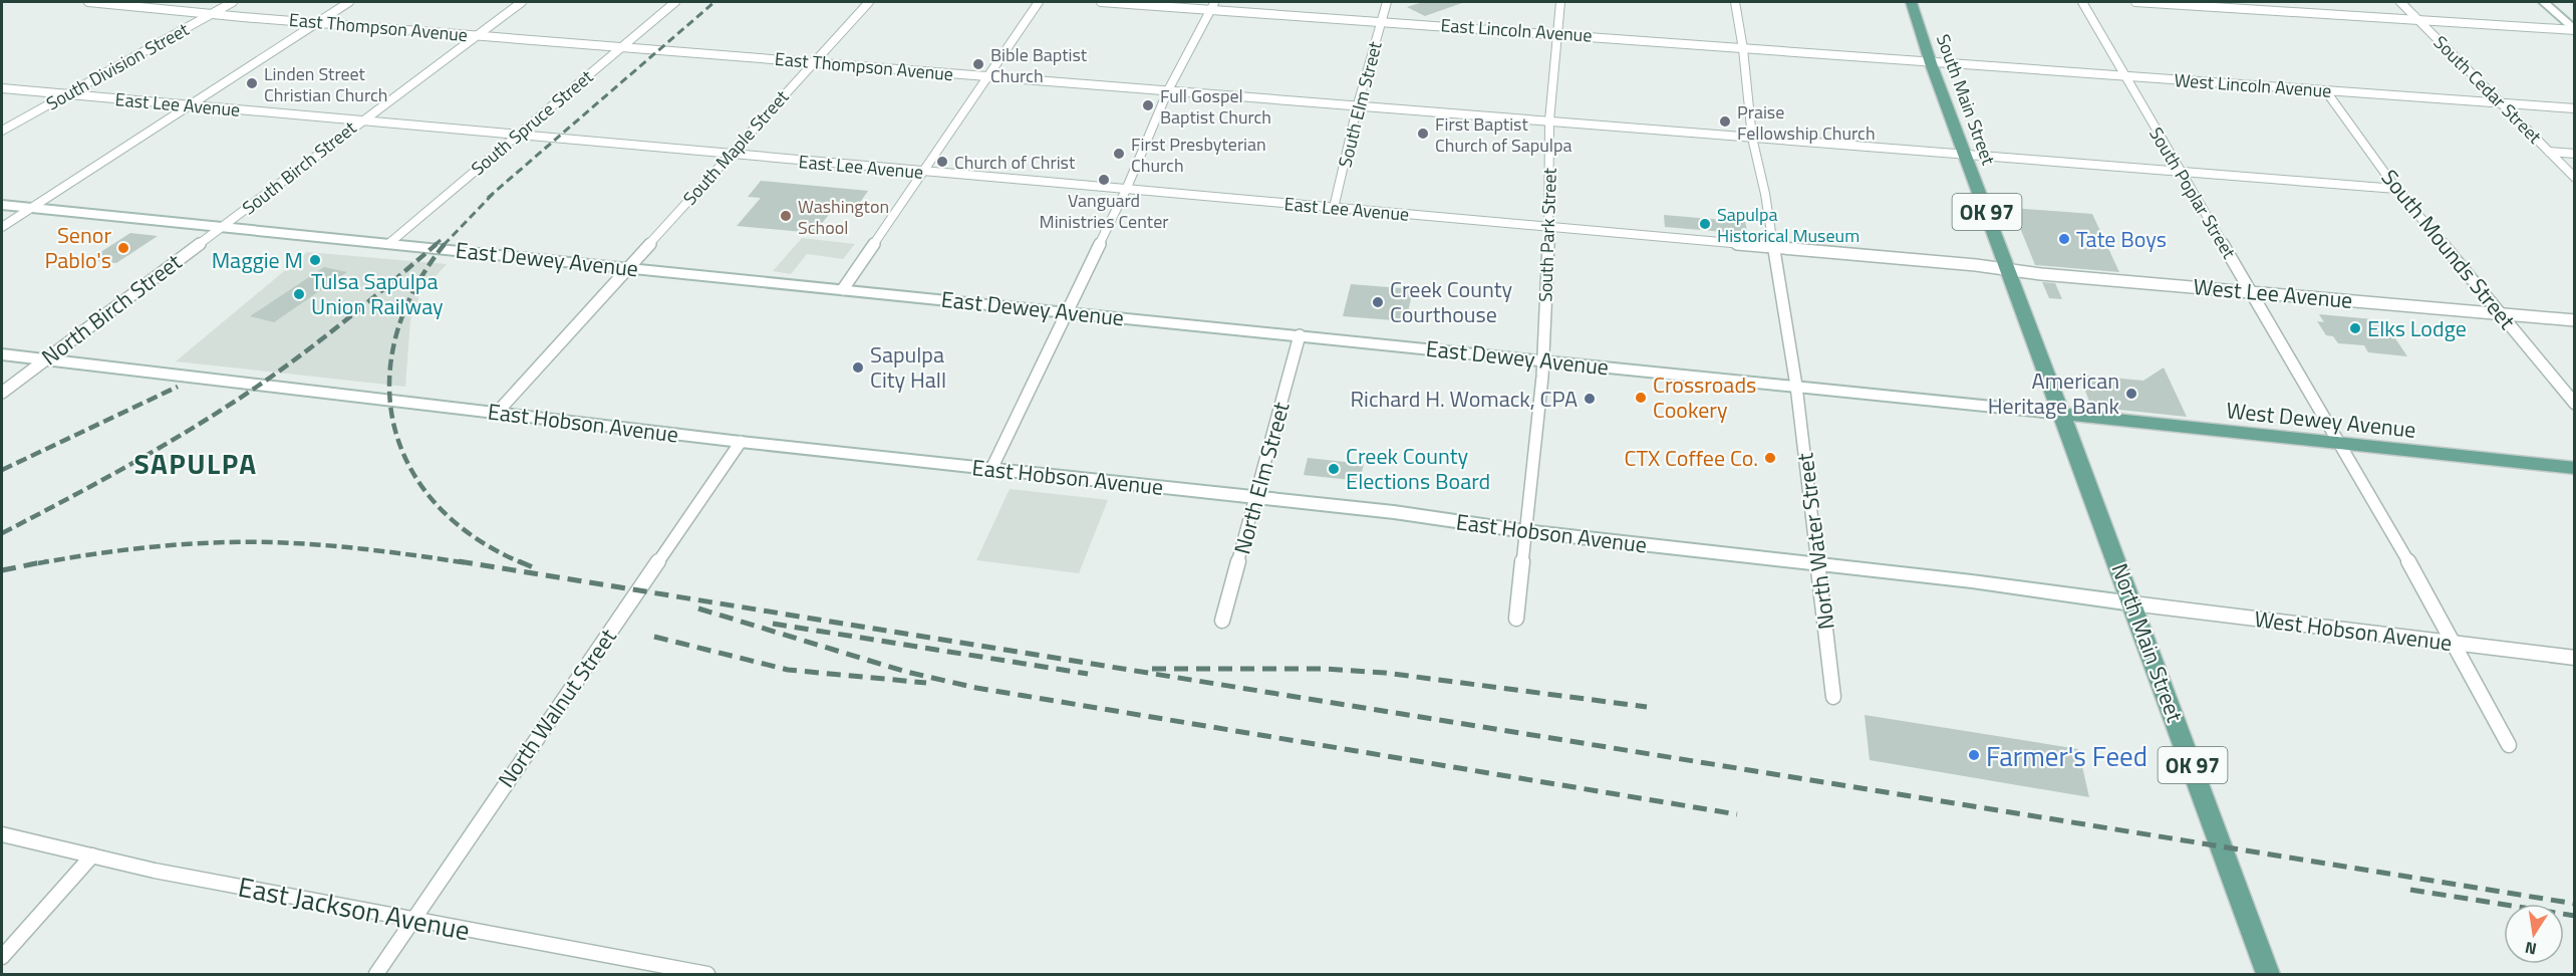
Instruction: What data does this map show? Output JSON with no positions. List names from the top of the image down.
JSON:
{
  "streets": {
    "main road": [
      "South Main Street",
      "OK 97",
      "East Dewey Avenue",
      "West Dewey Avenue",
      "East Hobson Avenue",
      "North Main Street"
    ],
    "street": [
      "East Thompson Avenue",
      "East Lincoln Avenue",
      "South Division Street",
      "West Lincoln Avenue",
      "South Cedar Street",
      "East Lee Avenue",
      "South Elm Street",
      "South Spruce Street",
      "South Maple Street",
      "South Birch Street",
      "South Poplar Street",
      "South Park Street",
      "South Mounds Street",
      "West Lee Avenue",
      "North Birch Street",
      "North Elm Street",
      "North Water Street",
      "West Hobson Avenue",
      "North Walnut Street",
      "East Jackson Avenue"
    ]
  },
  "crossings": [
    ["East Thompson Avenue", "South Division Street"],
    ["East Thompson Avenue", "South Main Street"],
    ["East Thompson Avenue", "South Elm Street"],
    ["East Thompson Avenue", "South Spruce Street"],
    ["East Thompson Avenue", "South Maple Street"],
    ["East Thompson Avenue", "South Birch Street"],
    ["East Thompson Avenue", "South Poplar Street"],
    ["East Thompson Avenue", "South Park Street"],
    ["East Thompson Avenue", "South Mounds Street"],
    ["East Thompson Avenue", "North Water Street"],
    ["East Lincoln Avenue", "West Lincoln Avenue"],
    ["East Lincoln Avenue", "South Main Street"],
    ["East Lincoln Avenue", "South Elm Street"],
    ["East Lincoln Avenue", "South Park Street"],
    ["East Lincoln Avenue", "North Water Street"],
    ["South Division Street", "East Lee Avenue"],
    ["West Lincoln Avenue", "South Cedar Street"],
    ["West Lincoln Avenue", "South Main Street"],
    ["West Lincoln Avenue", "South Poplar Street"],
    ["West Lincoln Avenue", "South Mounds Street"],
    ["South Main Street", "East Lee Avenue"],
    ["South Main Street", "East Dewey Avenue"],
    ["South Main Street", "West Lee Avenue"],
    ["South Main Street", "West Dewey Avenue"],
    ["South Main Street", "North Main Street"],
    ["East Lee Avenue", "South Elm Street"],
    ["East Lee Avenue", "South Spruce Street"],
    ["East Lee Avenue", "South Maple Street"],
    ["East Lee Avenue", "South Birch Street"],
    ["East Lee Avenue", "South Park Street"],
    ["East Lee Avenue", "West Lee Avenue"],
    ["East Lee Avenue", "North Water Street"],
    ["South Spruce Street", "East Dewey Avenue"],
    ["South Maple Street", "East Dewey Avenue"],
    ["South Maple Street", "East Hobson Avenue"],
    ["South Birch Street", "East Dewey Avenue"],
    ["South Birch Street", "North Birch Street"],
    ["South Poplar Street", "West Lee Avenue"],
    ["South Poplar Street", "West Dewey Avenue"],
    ["South Poplar Street", "West Hobson Avenue"],
    ["South Park Street", "East Dewey Avenue"],
    ["South Park Street", "East Hobson Avenue"],
    ["South Mounds Street", "West Lee Avenue"],
    ["East Dewey Avenue", "North Birch Street"],
    ["East Dewey Avenue", "West Dewey Avenue"],
    ["East Dewey Avenue", "North Elm Street"],
    ["East Dewey Avenue", "North Water Street"],
    ["East Dewey Avenue", "North Main Street"],
    ["North Birch Street", "East Hobson Avenue"],
    ["West Dewey Avenue", "North Main Street"],
    ["East Hobson Avenue", "North Elm Street"],
    ["East Hobson Avenue", "North Water Street"],
    ["East Hobson Avenue", "West Hobson Avenue"],
    ["East Hobson Avenue", "North Main Street"],
    ["East Hobson Avenue", "North Walnut Street"],
    ["West Hobson Avenue", "North Main Street"],
    ["North Walnut Street", "East Jackson Avenue"]
  ],
  "districts": ["SAPULPA"],
  "places": [
    "Bible Baptist Church",
    "Linden Street Christian Church",
    "Full Gospel Baptist Church",
    "Praise Fellowship Church",
    "First Baptist Church of Sapulpa",
    "First Presbyterian Church",
    "Church of Christ",
    "Vanguard Ministries Center",
    "Washington School",
    "Sapulpa Historical Museum",
    "Tate Boys",
    "Senor Pablo's",
    "Maggie M",
    "Tulsa Sapulpa Union Railway",
    "Creek County Courthouse",
    "Elks Lodge",
    "Sapulpa City Hall",
    "American Heritage Bank",
    "Crossroads Cookery",
    "Richard H. Womack, CPA",
    "CTX Coffee Co.",
    "Creek County Elections Board",
    "Farmer's Feed"
  ],
  "north": "bottom"
}
